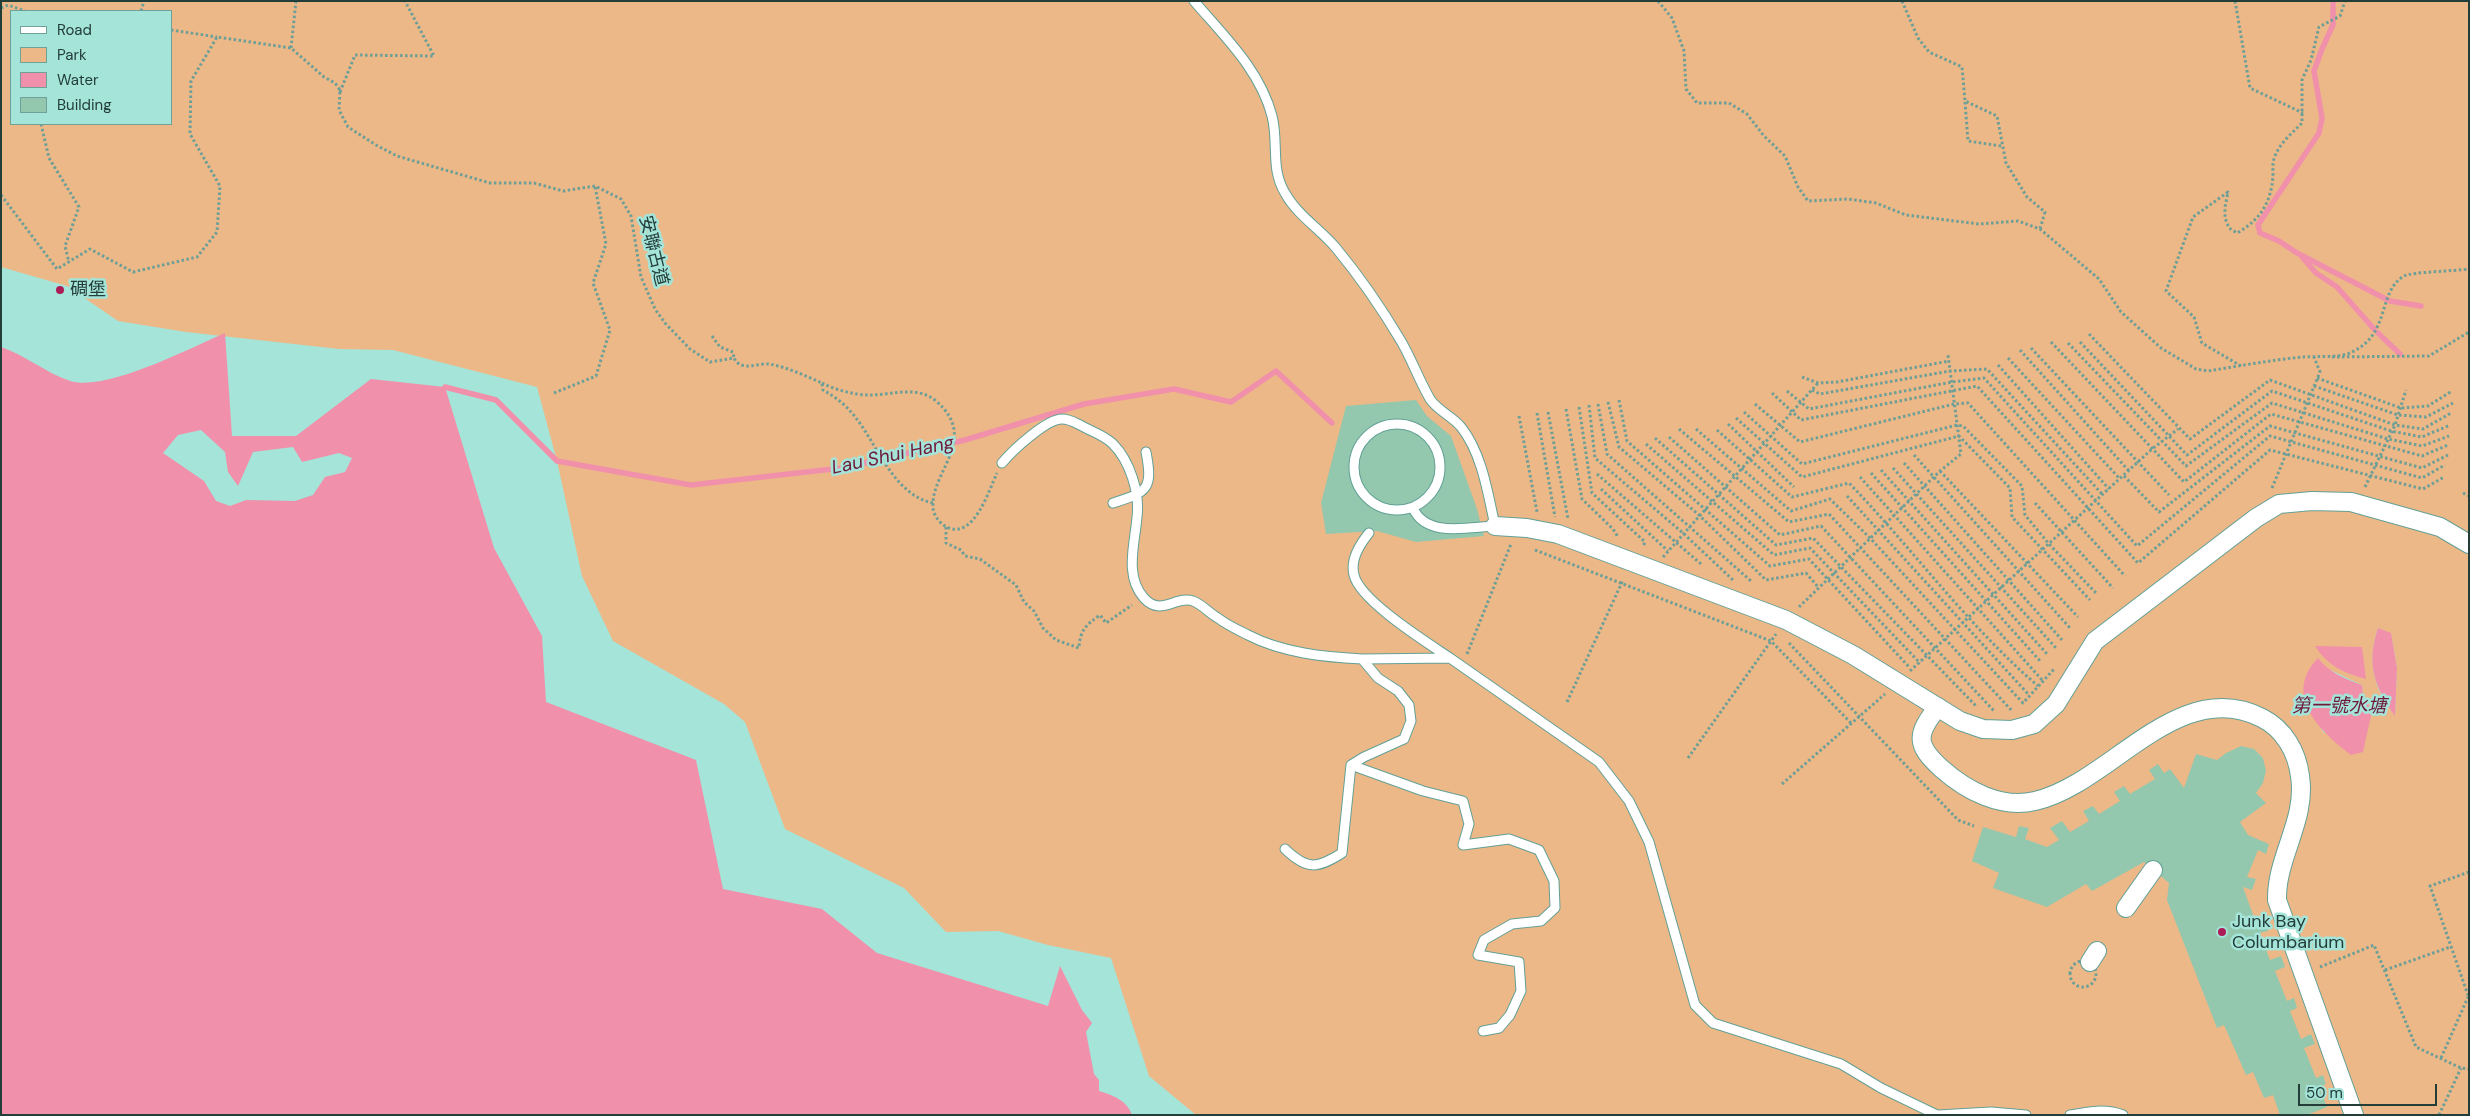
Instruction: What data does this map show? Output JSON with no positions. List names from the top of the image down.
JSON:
{
  "streets": {
    "path": ["安聯古道"]
  },
  "water": ["Lau Shui Hang", "第一號水塘"],
  "places": ["碉堡", "Junk Bay Columbarium"],
  "legend": [
    "Road",
    "Park",
    "Water",
    "Building"
  ],
  "scale_bar": "50 m"
}
